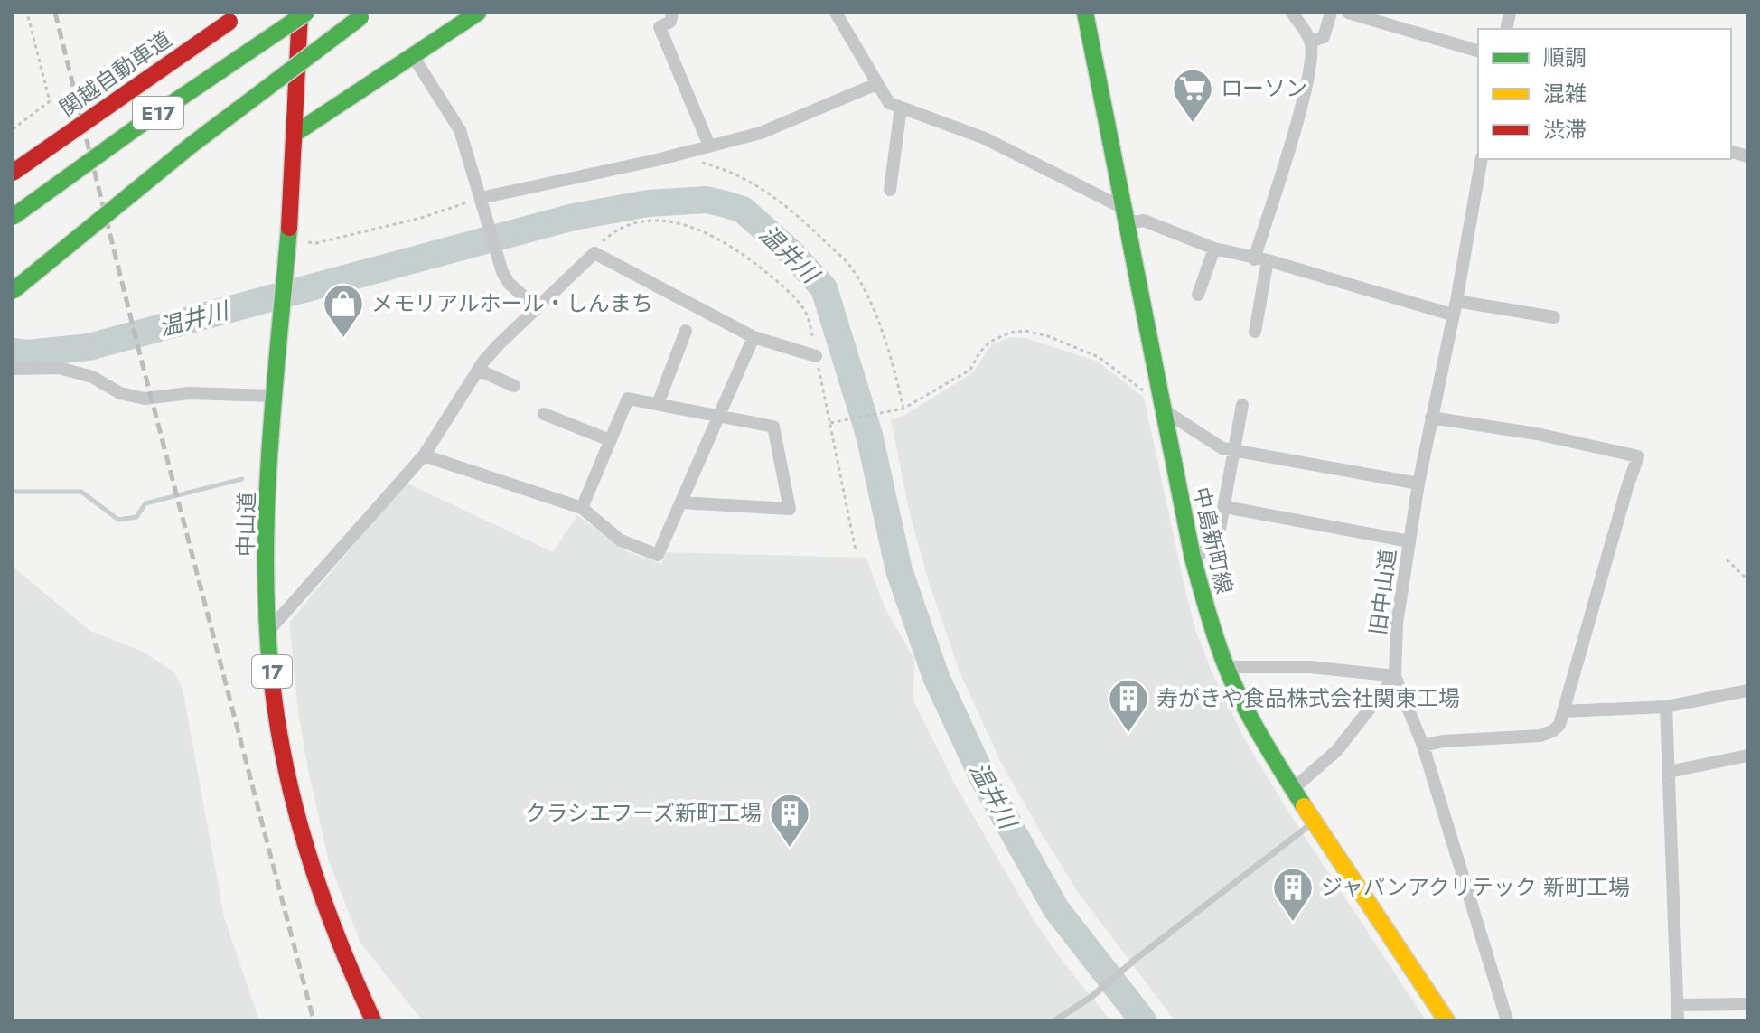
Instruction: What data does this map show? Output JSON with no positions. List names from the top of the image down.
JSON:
{
  "streets": {
    "main road": [
      "関越自動車道",
      "E17",
      "中山道",
      "中島新町線",
      "17"
    ],
    "street": ["旧中山道"]
  },
  "water": ["温井川"],
  "places": {
    "supermarket": ["ローソン"],
    "shop": ["メモリアルホール・しんまち"],
    "building": ["寿がきや食品株式会社関東工場", "クラシエフーズ新町工場", "ジャパンアクリテック 新町工場"]
  },
  "legend": ["順調", "混雑", "渋滞"]
}
